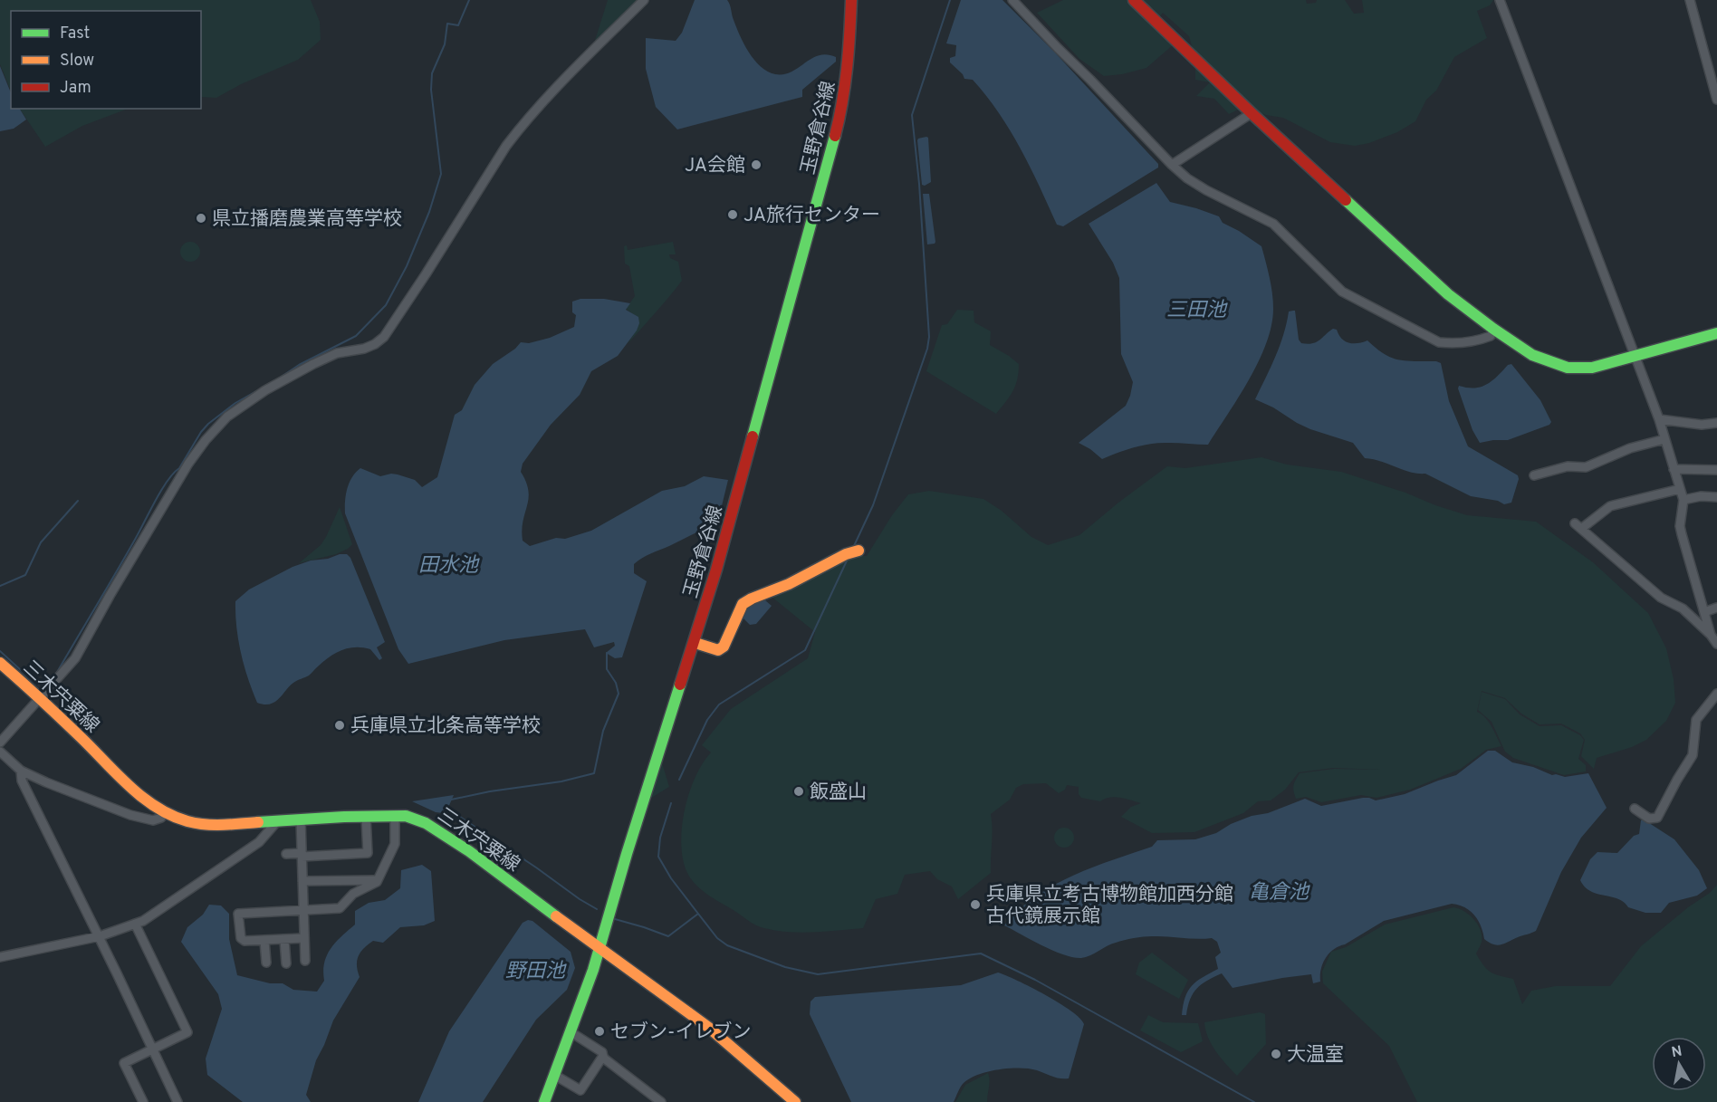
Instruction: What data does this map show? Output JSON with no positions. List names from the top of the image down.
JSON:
{
  "streets": {
    "main road": ["玉野倉谷線", "三木宍粟線"]
  },
  "crossings": [
    ["玉野倉谷線", "三木宍粟線"]
  ],
  "water": [
    "三田池",
    "田水池",
    "亀倉池",
    "野田池"
  ],
  "places": [
    "JA会館",
    "JA旅行センター",
    "県立播磨農業高等学校",
    "兵庫県立北条高等学校",
    "飯盛山",
    "兵庫県立考古博物館加西分館 古代鏡展示館",
    "セブン-イレブン",
    "大温室"
  ],
  "legend": ["Fast", "Slow", "Jam"],
  "north": "top"
}
